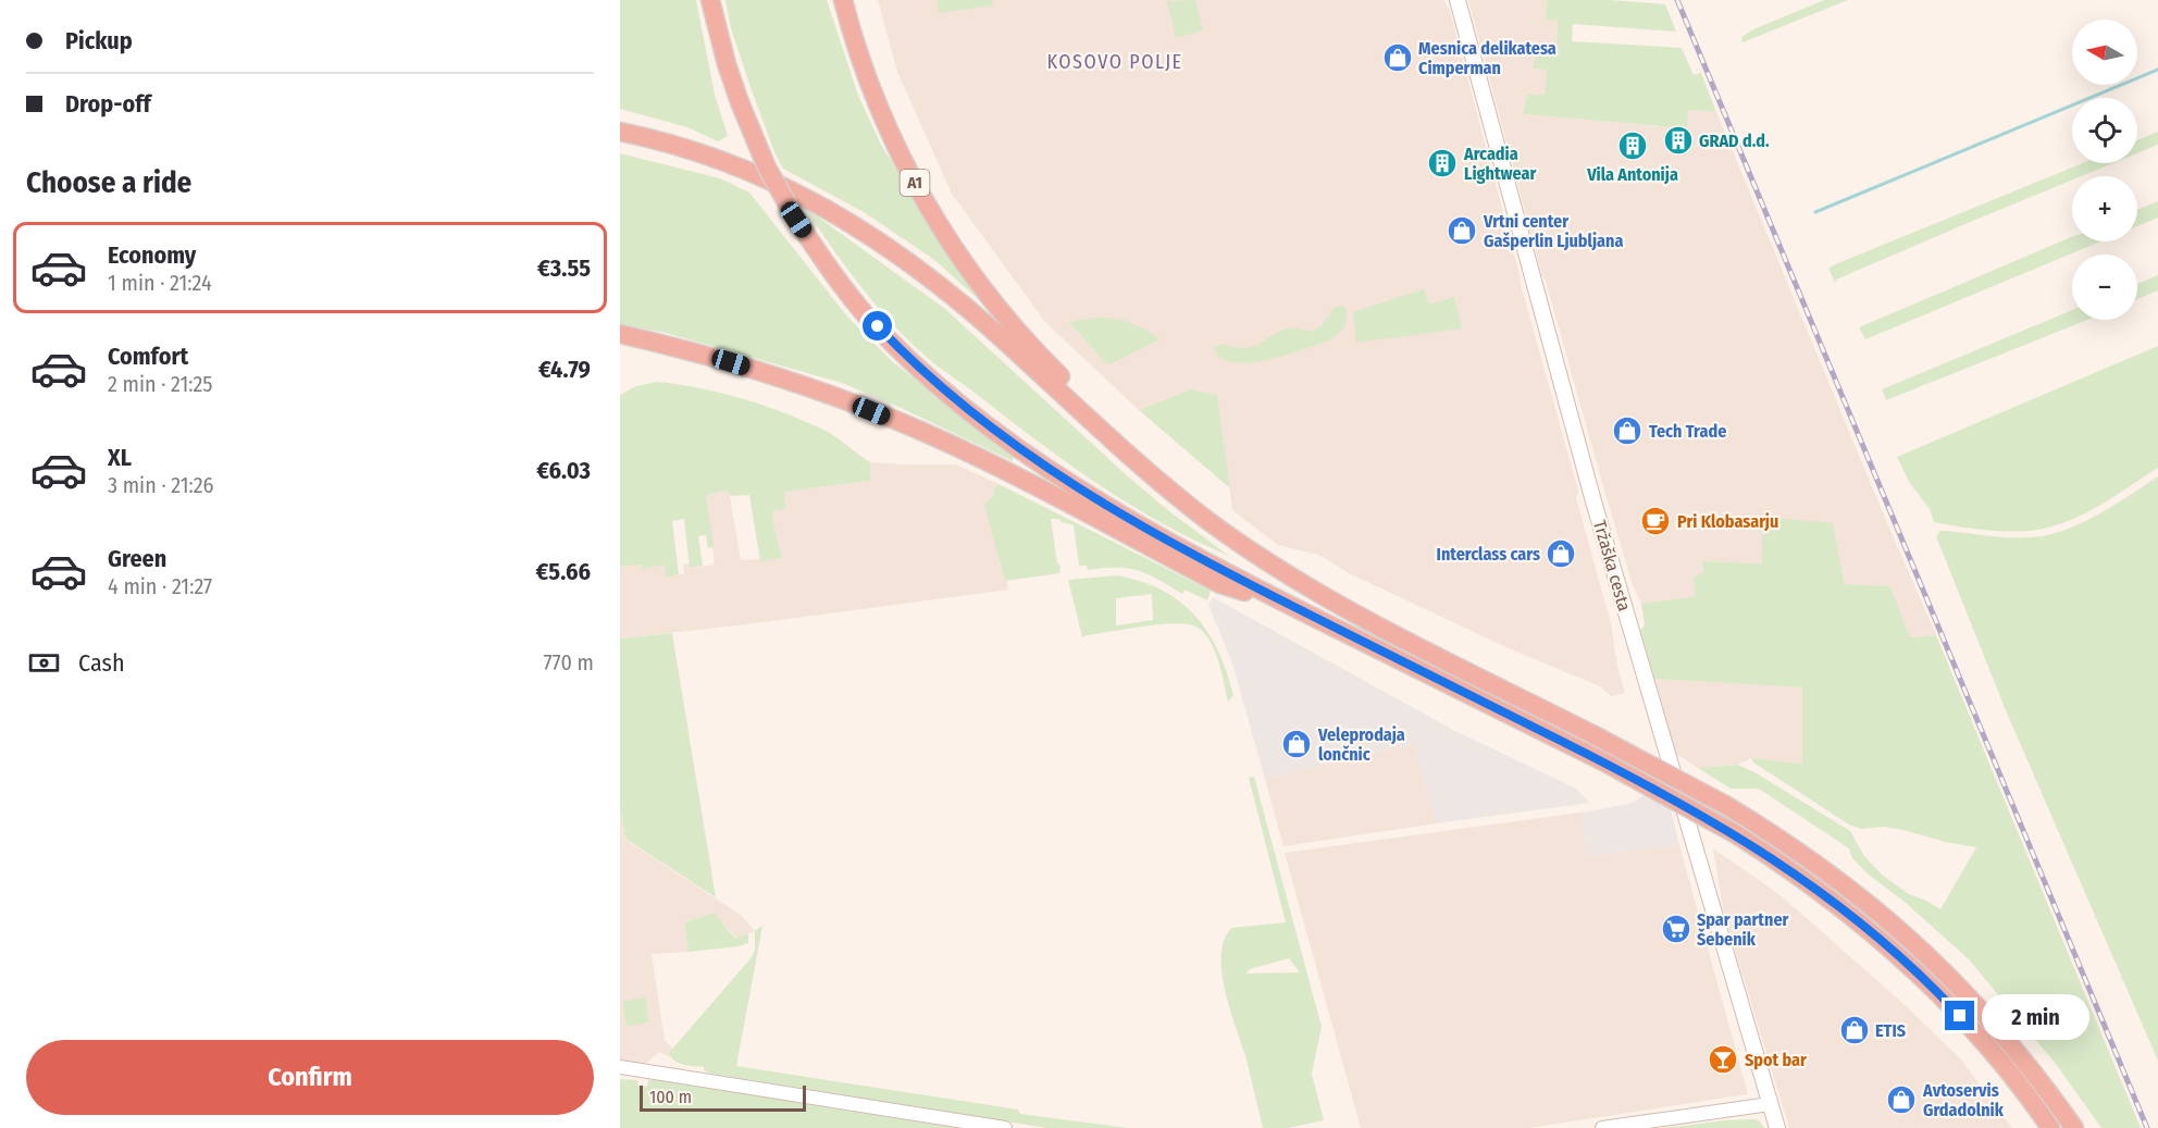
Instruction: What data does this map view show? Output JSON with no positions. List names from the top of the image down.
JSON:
{
  "streets": {
    "highway": ["A1"],
    "main road": ["Tržaška cesta"]
  },
  "districts": ["KOSOVO POLJE"],
  "places": {
    "shop": [
      "Mesnica delikatesa Cimperman",
      "Vrtni center Gašperlin Ljubljana",
      "Tech Trade",
      "Interclass cars",
      "Veleprodaja lončnic",
      "ETIS",
      "Avtoservis Grdadolnik"
    ],
    "building": ["GRAD d.d.", "Vila Antonija", "Arcadia Lightwear"],
    "cafe": ["Pri Klobasarju"],
    "supermarket": ["Spar partner Šebenik"],
    "bar": ["Spot bar"]
  },
  "scale_bar": "100 m",
  "north": "left",
  "page": {
    "banner": ["Pickup", "Drop-off"],
    "map_buttons": ["+", "−"],
    "heading": "Choose a ride",
    "list": [
      {
        "name": "Economy",
        "note": "1 min · 21:24",
        "value": "€3.55"
      },
      {
        "name": "Comfort",
        "note": "2 min · 21:25",
        "value": "€4.79"
      },
      {
        "name": "XL",
        "note": "3 min · 21:26",
        "value": "€6.03"
      },
      {
        "name": "Green",
        "note": "4 min · 21:27",
        "value": "€5.66"
      }
    ],
    "pay": ["Cash", "770 m"],
    "bubble": "2 min",
    "buttons": "Confirm",
    "scale": "100 m"
  }
}
